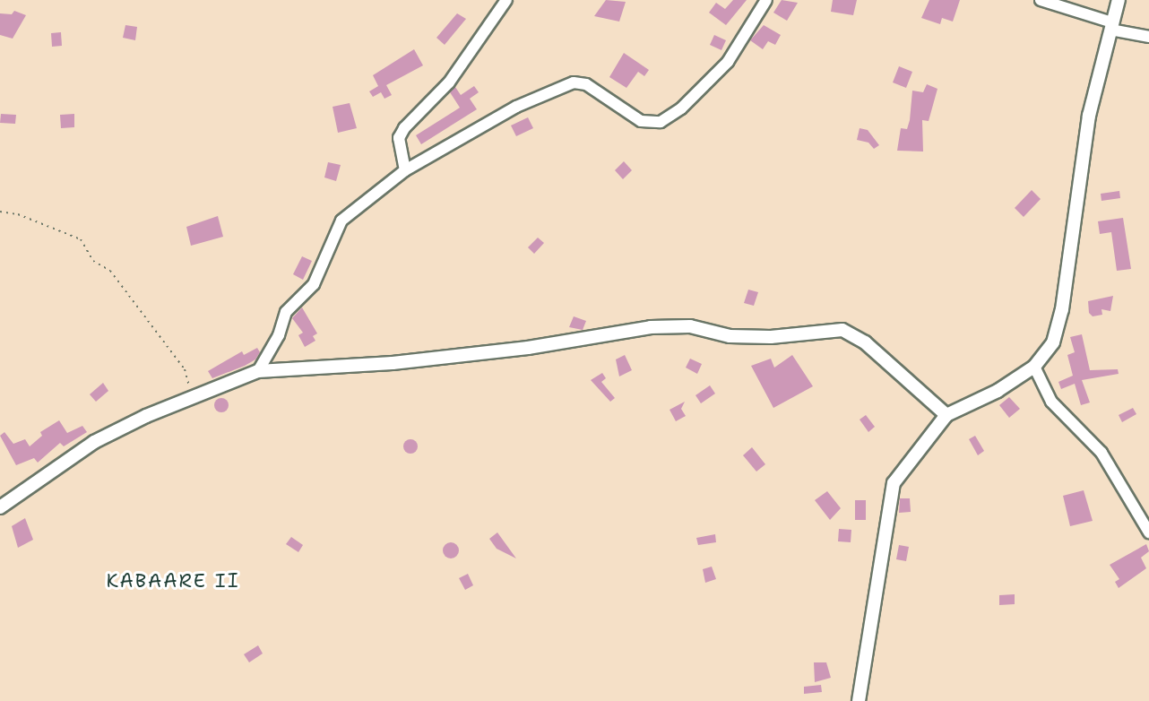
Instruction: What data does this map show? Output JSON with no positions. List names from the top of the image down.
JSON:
{
  "districts": ["KABAARE II"]
}
